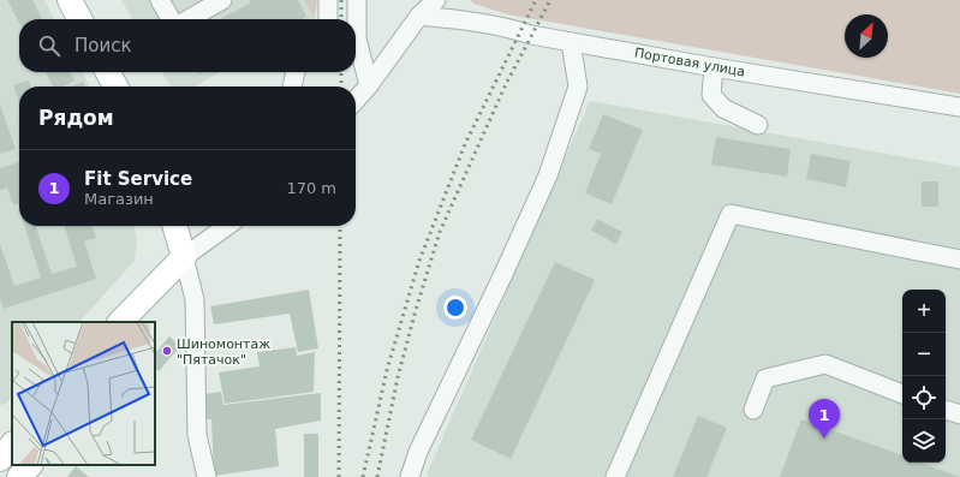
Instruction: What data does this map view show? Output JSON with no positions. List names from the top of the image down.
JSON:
{
  "streets": {
    "street": ["Портовая улица"]
  },
  "places": ["Шиномонтаж \"Пятачок\""],
  "north": "top right",
  "page": {
    "search": "Поиск",
    "heading": "Рядом",
    "list": [
      {
        "mark": "1",
        "name": "Fit Service",
        "note": "Магазин",
        "value": "170 m"
      }
    ],
    "map_buttons": ["+", "−"],
    "pins": "1"
  }
}
